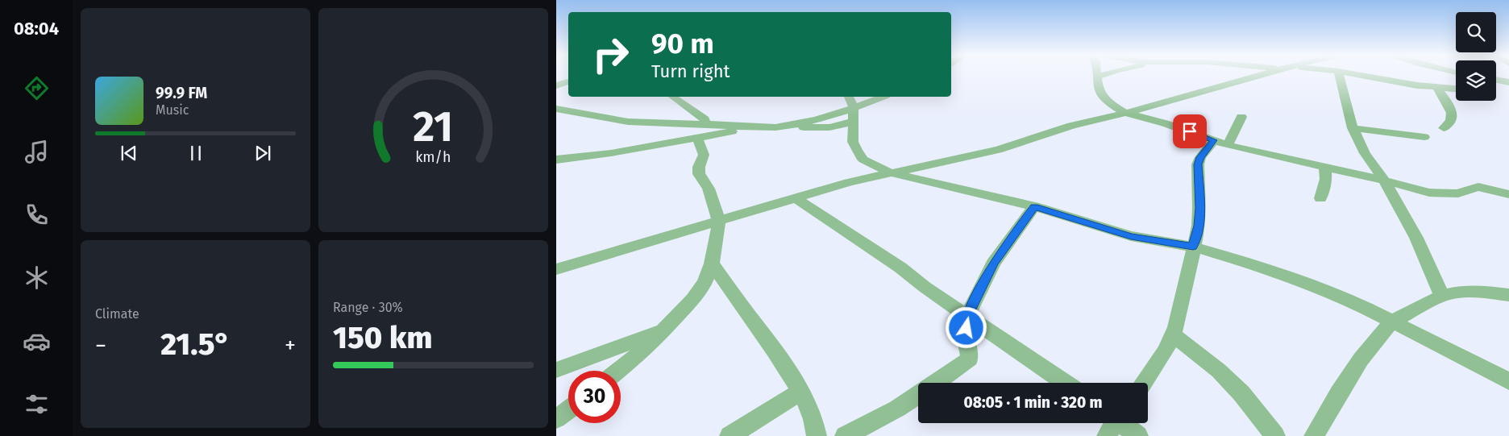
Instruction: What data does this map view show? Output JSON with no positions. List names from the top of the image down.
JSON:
{
  "page": {
    "tabs": "08:04",
    "turn": ["90 m", "Turn right"],
    "song": ["99.9 FM", "Music"],
    "tile": [
      "Climate",
      ["Range · 30%", "150 km"]
    ],
    "heat": ["−", "21.5°", "+"],
    "limit": "30",
    "trip": "08:05 · 1 min · 320 m",
    "gauge": ["21", "km/h"]
  }
}
